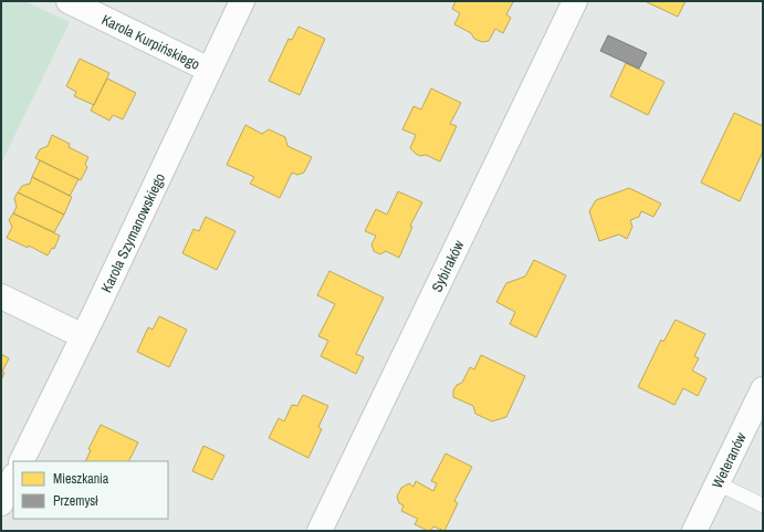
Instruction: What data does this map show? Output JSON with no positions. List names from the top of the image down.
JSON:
{
  "streets": {
    "street": [
      "Karola Kurpińskiego",
      "Karola Szymanowskiego",
      "Sybiraków",
      "Weteranów"
    ]
  },
  "crossings": [
    ["Karola Kurpińskiego", "Karola Szymanowskiego"]
  ],
  "legend": ["Mieszkania", "Przemysł"]
}
